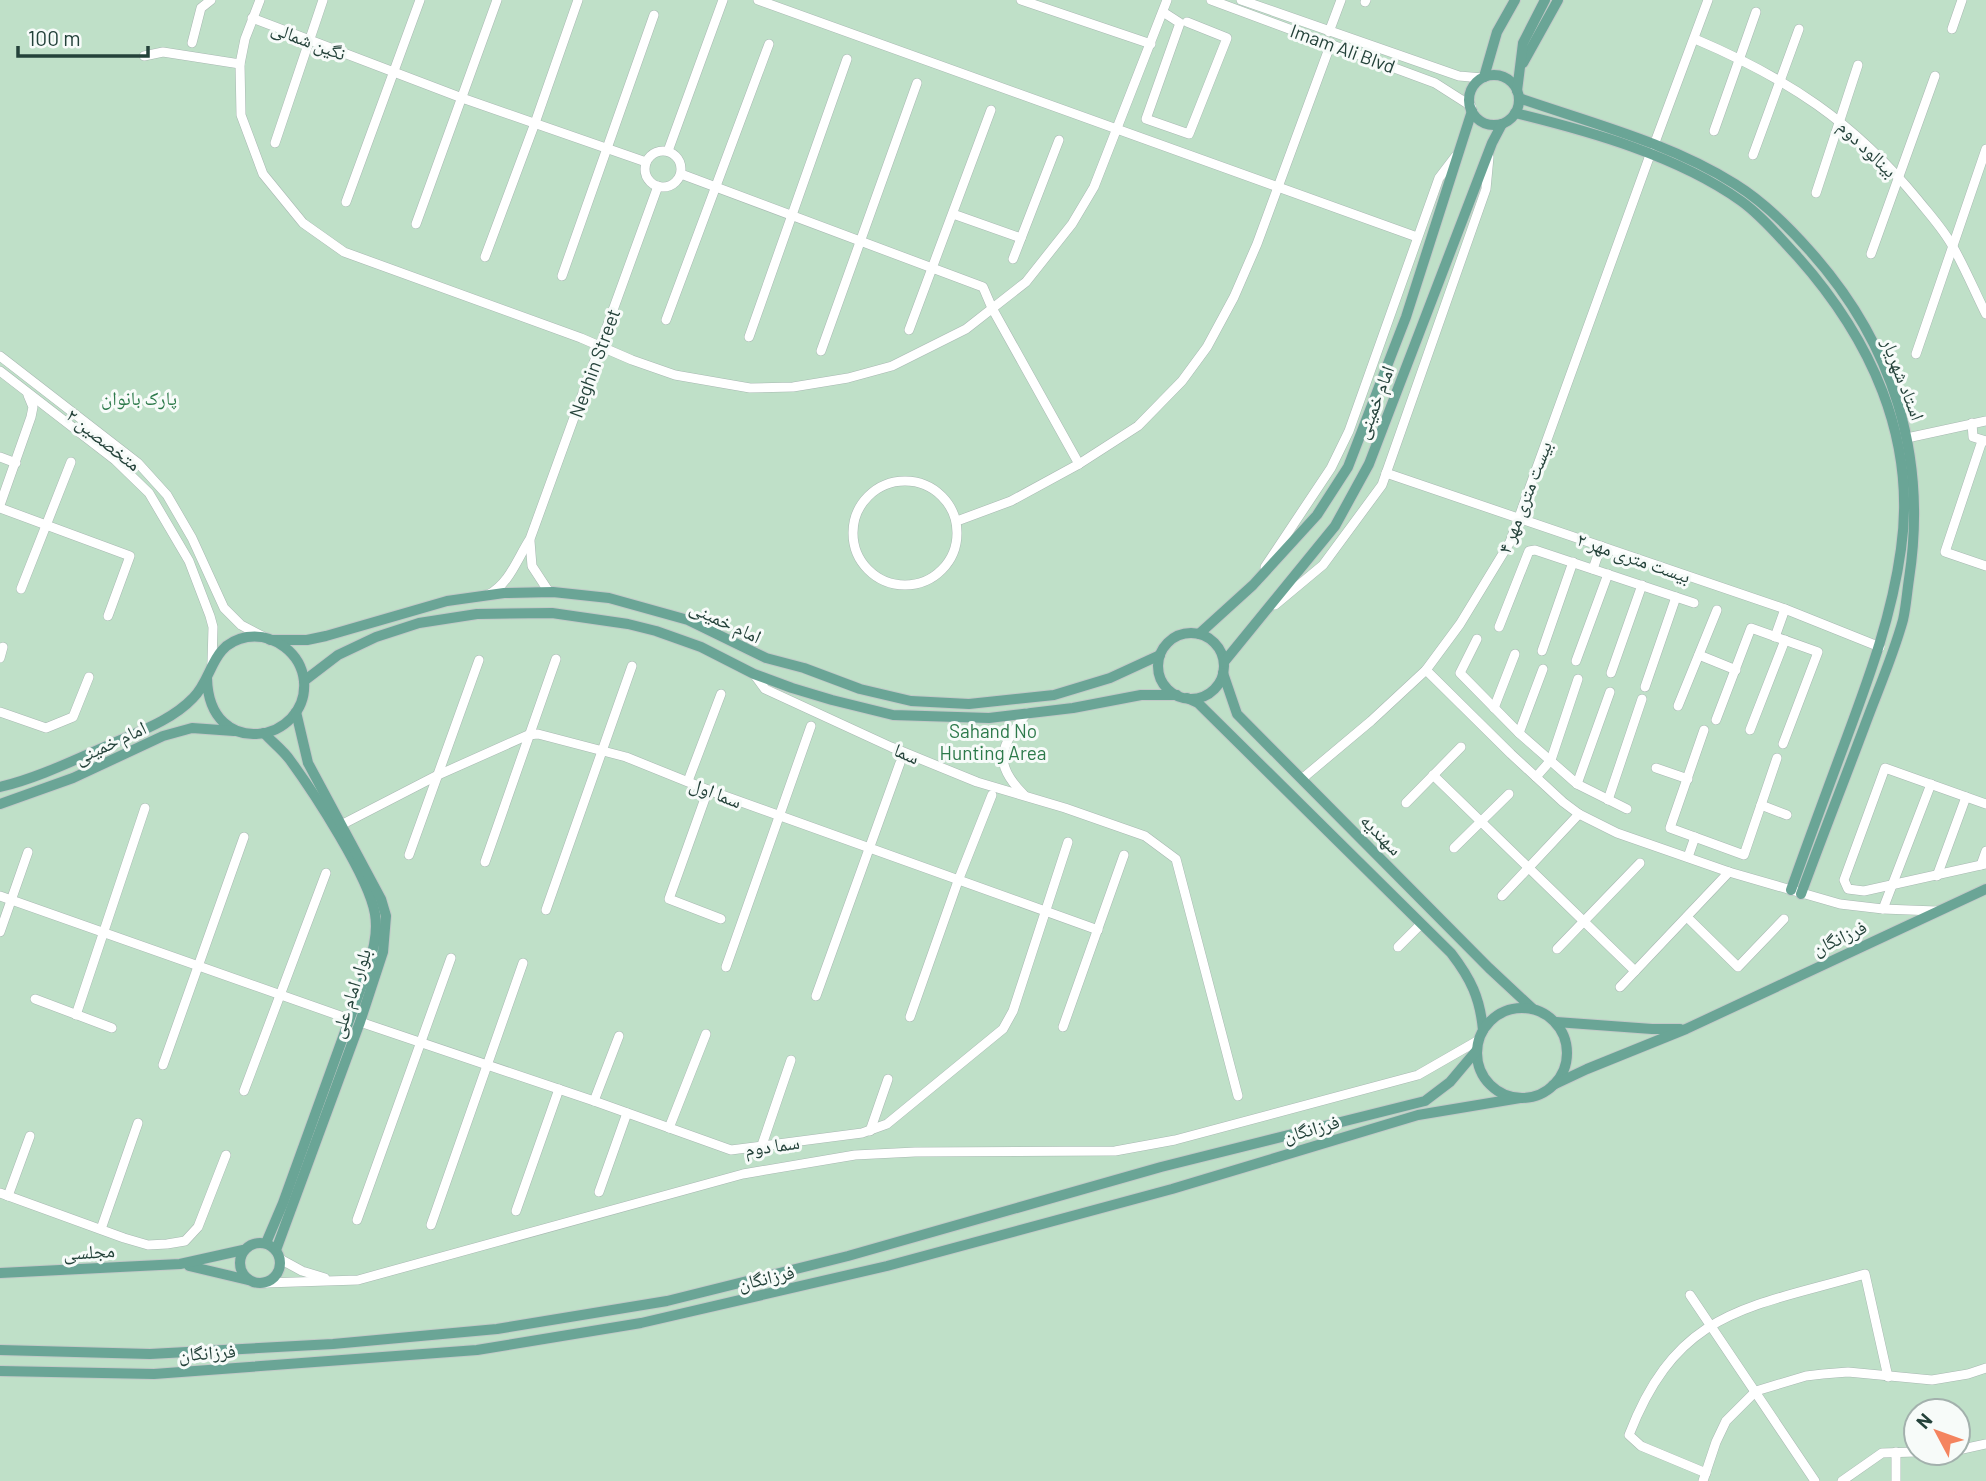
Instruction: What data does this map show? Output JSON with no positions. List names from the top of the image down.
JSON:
{
  "streets": {
    "main road": [
      "استاد شهریار",
      "امام خمینی",
      "سهندیه",
      "فرزانگان",
      "بلوار امام علی",
      "مجلسی"
    ],
    "street": [
      "نگین شمالی",
      "Imam Ali Blvd",
      "بینالود دوم",
      "Neghin Street",
      "متخصصین ۲",
      "بیست متری مهر ۴",
      "بیست متری مهر ۲",
      "سما",
      "سما اول",
      "سما دوم"
    ]
  },
  "crossings": [
    ["نگین شمالی", "Neghin Street"],
    ["Imam Ali Blvd", "استاد شهریار"],
    ["Imam Ali Blvd", "امام خمینی"],
    ["بینالود دوم", "بیست متری مهر ۴"],
    ["Neghin Street", "امام خمینی"],
    ["استاد شهریار", "امام خمینی"],
    ["استاد شهریار", "بیست متری مهر ۴"],
    ["استاد شهریار", "بیست متری مهر ۲"],
    ["امام خمینی", "متخصصین ۲"],
    ["امام خمینی", "سما"],
    ["امام خمینی", "سهندیه"],
    ["امام خمینی", "بلوار امام علی"],
    ["متخصصین ۲", "بلوار امام علی"],
    ["بیست متری مهر ۴", "بیست متری مهر ۲"],
    ["بیست متری مهر ۴", "سهندیه"],
    ["سما اول", "سما دوم"],
    ["سهندیه", "فرزانگان"],
    ["بلوار امام علی", "سما دوم"],
    ["بلوار امام علی", "مجلسی"]
  ],
  "parks": ["پارک بانوان", "Sahand No Hunting Area"],
  "scale_bar": "100 m",
  "north": "top left"
}
